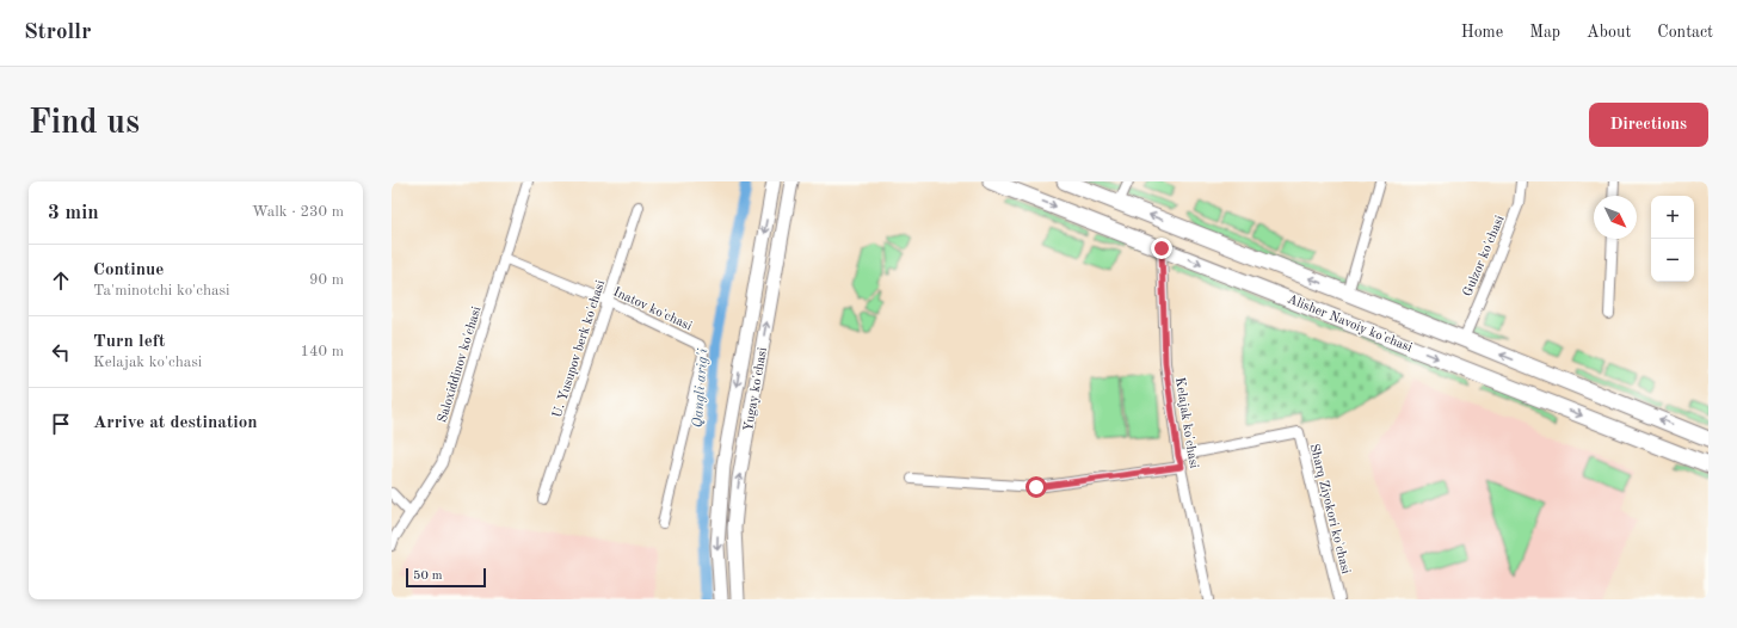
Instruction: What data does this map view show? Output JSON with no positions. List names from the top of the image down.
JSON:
{
  "streets": {
    "main road": ["Alisher Navoiy ko'chasi", "Yugay ko'chasi"],
    "street": [
      "Gulzor ko'chasi",
      "Inatov ko'chasi",
      "U. Yusupov berk ko'chasi",
      "Saloxiddinov ko'chasi",
      "Kelajak ko'chasi",
      "Sharq Ziyokori ko'chasi"
    ]
  },
  "crossings": [
    ["Gulzor ko'chasi", "Alisher Navoiy ko'chasi"],
    ["Inatov ko'chasi", "U. Yusupov berk ko'chasi"],
    ["Inatov ko'chasi", "Saloxiddinov ko'chasi"],
    ["Alisher Navoiy ko'chasi", "Kelajak ko'chasi"],
    ["Kelajak ko'chasi", "Sharq Ziyokori ko'chasi"]
  ],
  "water": ["Qangli arig'i"],
  "scale_bar": "50 m",
  "north": "bottom right",
  "page": {
    "header": "Strollr",
    "nav": [
      "Home",
      "Map",
      "About",
      "Contact"
    ],
    "buttons": "Directions",
    "title": "Find us",
    "heading": ["3 min", "Walk · 230 m"],
    "map_buttons": ["+", "−"],
    "list": [
      ["Continue", "Ta'minotchi ko'chasi", "90 m"],
      ["Turn left", "Kelajak ko'chasi", "140 m"],
      "Arrive at destination"
    ],
    "scale": "50 m"
  }
}
